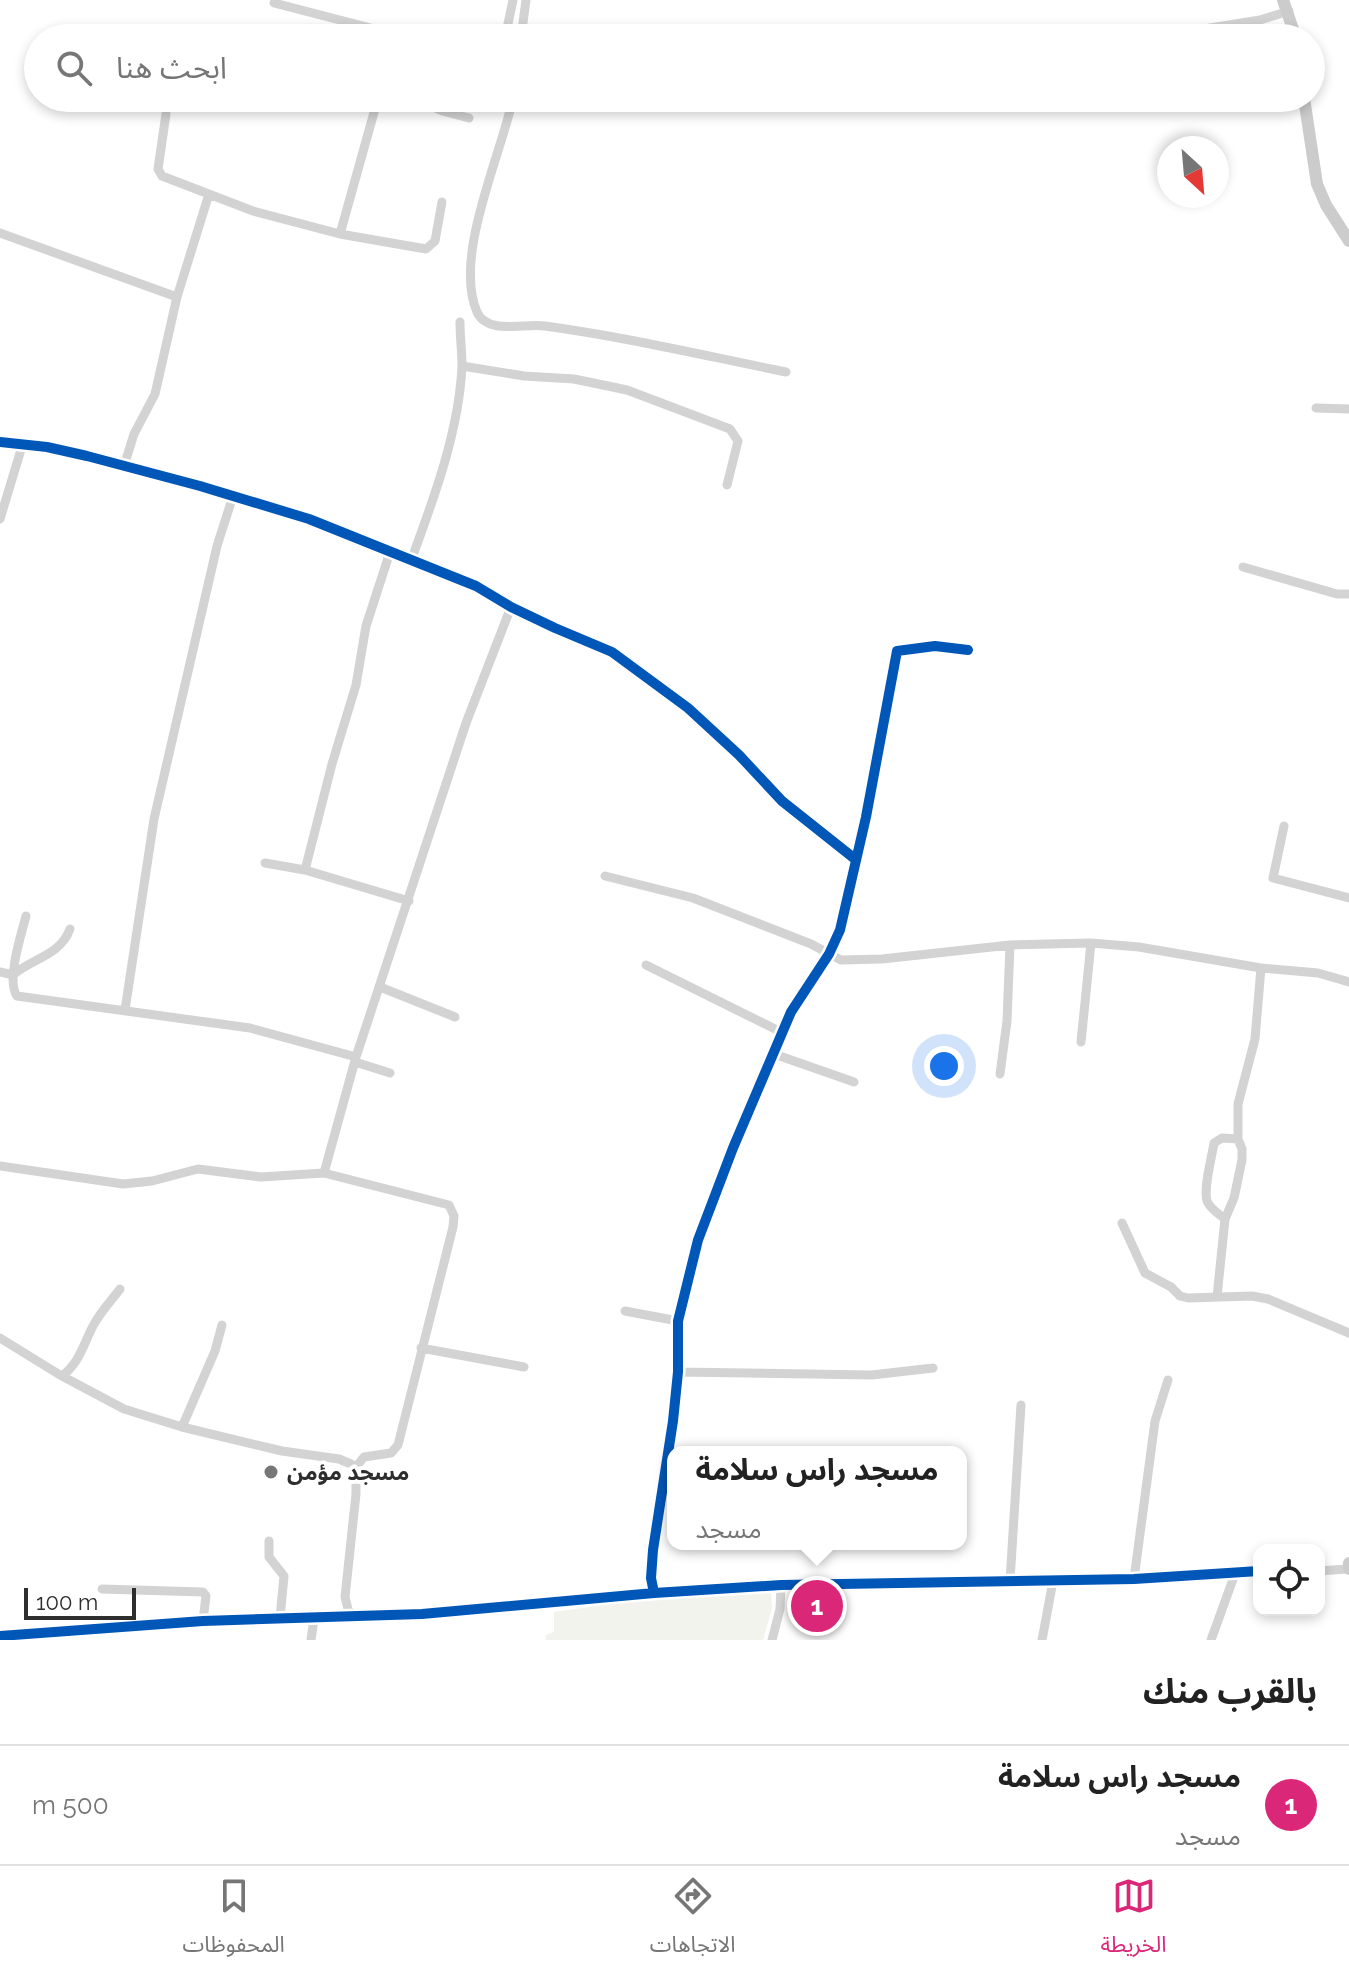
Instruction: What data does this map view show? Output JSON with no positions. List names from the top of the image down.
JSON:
{
  "places": ["مسجد مؤمن"],
  "scale_bar": "100 m",
  "north": "bottom right",
  "page": {
    "search": "ابحث هنا",
    "popup": ["مسجد راس سلامة", "مسجد"],
    "pins": "1",
    "scale": "100 m",
    "heading": "بالقرب منك",
    "list": [
      {
        "mark": "1",
        "name": "مسجد راس سلامة",
        "note": "مسجد",
        "value": "500 m"
      }
    ],
    "nav": ["الخريطة", "الاتجاهات", "المحفوظات"]
  }
}
